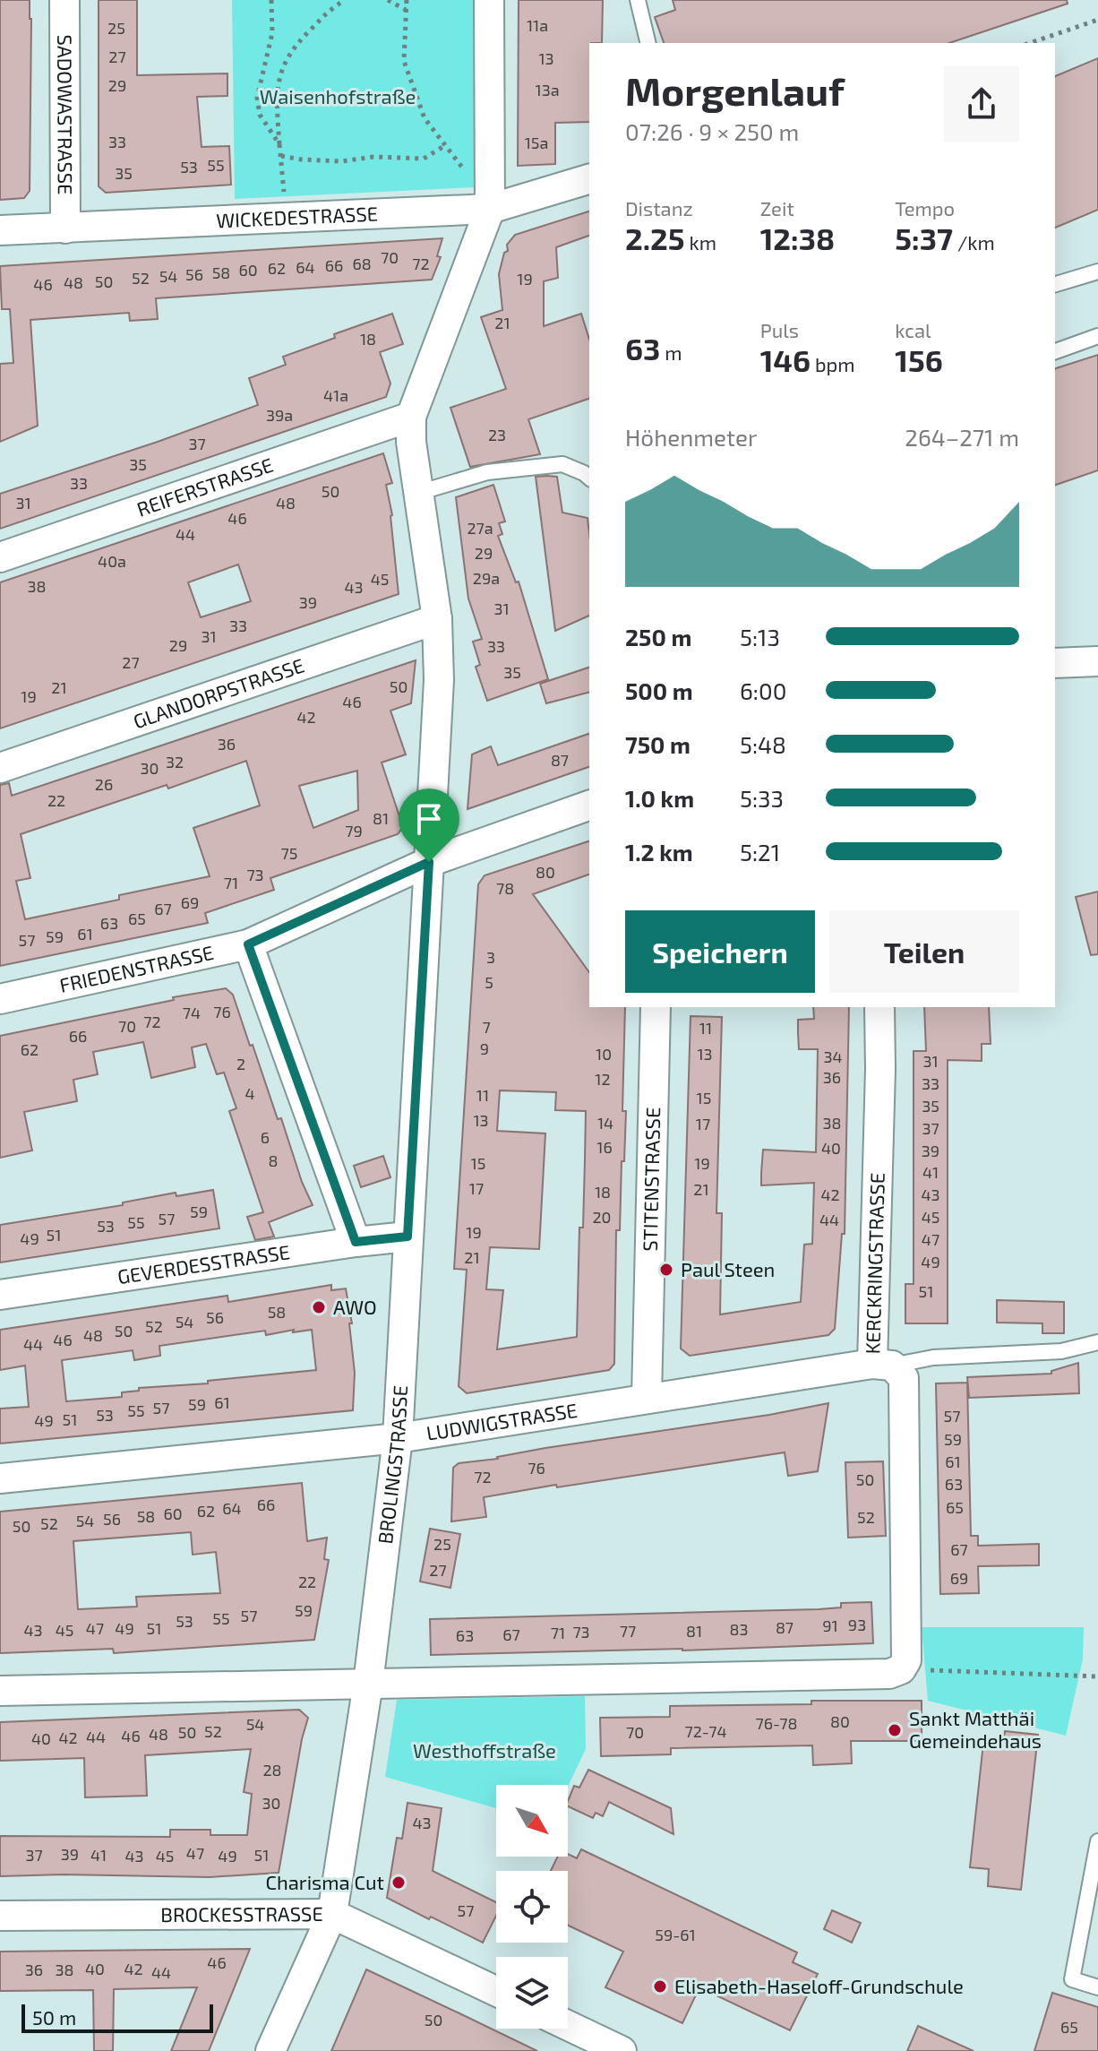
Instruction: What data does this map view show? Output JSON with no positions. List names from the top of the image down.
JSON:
{
  "streets": {
    "street": [
      "SADOWASTRASSE",
      "WICKEDESTRASSE",
      "REIFERSTRASSE",
      "GLANDORPSTRASSE",
      "FRIEDENSTRASSE",
      "STITENSTRASSE",
      "KERCKRINGSTRASSE",
      "GEVERDESSTRASSE",
      "LUDWIGSTRASSE",
      "BROLINGSTRASSE",
      "BROCKESSTRASSE"
    ]
  },
  "crossings": [
    ["SADOWASTRASSE", "WICKEDESTRASSE"],
    ["FRIEDENSTRASSE", "BROLINGSTRASSE"],
    ["STITENSTRASSE", "LUDWIGSTRASSE"],
    ["KERCKRINGSTRASSE", "LUDWIGSTRASSE"],
    ["GEVERDESSTRASSE", "BROLINGSTRASSE"],
    ["LUDWIGSTRASSE", "BROLINGSTRASSE"],
    ["BROLINGSTRASSE", "BROCKESSTRASSE"]
  ],
  "parks": ["Waisenhofstraße", "Westhoffstraße"],
  "places": [
    "Paul Steen",
    "AWO",
    "Sankt Matthäi Gemeindehaus",
    "Charisma Cut",
    "Elisabeth-Haseloff-Grundschule"
  ],
  "house_numbers": [
    "11a",
    "25",
    "27",
    "13",
    "29",
    "13a",
    "33",
    "15a",
    "55",
    "53",
    "35",
    "70",
    "68",
    "72",
    "66",
    "64",
    "62",
    "60",
    "58",
    "56",
    "54",
    "52",
    "19",
    "50",
    "48",
    "46",
    "21",
    "18",
    "41a",
    "39a",
    "23",
    "37",
    "35",
    "33",
    "50",
    "31",
    "48",
    "46",
    "27a",
    "44",
    "29",
    "40a",
    "29a",
    "45",
    "38",
    "43",
    "39",
    "31",
    "33",
    "31",
    "29",
    "33",
    "27",
    "35",
    "50",
    "21",
    "19",
    "46",
    "42",
    "36",
    "87",
    "32",
    "30",
    "26",
    "22",
    "81",
    "79",
    "75",
    "80",
    "73",
    "71",
    "78",
    "69",
    "67",
    "65",
    "63",
    "61",
    "59",
    "57",
    "3",
    "5",
    "76",
    "74",
    "72",
    "70",
    "7",
    "11",
    "66",
    "9",
    "62",
    "10",
    "13",
    "34",
    "31",
    "2",
    "36",
    "12",
    "33",
    "4",
    "11",
    "15",
    "35",
    "13",
    "14",
    "38",
    "17",
    "37",
    "6",
    "16",
    "40",
    "39",
    "8",
    "15",
    "19",
    "41",
    "17",
    "21",
    "18",
    "42",
    "43",
    "59",
    "20",
    "45",
    "57",
    "44",
    "55",
    "53",
    "19",
    "51",
    "49",
    "47",
    "21",
    "49",
    "51",
    "58",
    "56",
    "54",
    "52",
    "50",
    "48",
    "46",
    "44",
    "61",
    "59",
    "57",
    "55",
    "53",
    "57",
    "51",
    "49",
    "59",
    "61",
    "76",
    "72",
    "50",
    "63",
    "66",
    "65",
    "64",
    "62",
    "60",
    "58",
    "52",
    "56",
    "54",
    "52",
    "50",
    "25",
    "67",
    "27",
    "69",
    "22",
    "59",
    "57",
    "55",
    "53",
    "93",
    "91",
    "87",
    "47",
    "49",
    "51",
    "83",
    "43",
    "45",
    "77",
    "81",
    "73",
    "71",
    "67",
    "63",
    "80",
    "76-78",
    "54",
    "52",
    "72-74",
    "50",
    "70",
    "48",
    "46",
    "44",
    "42",
    "40",
    "28",
    "30",
    "43",
    "47",
    "39",
    "37",
    "41",
    "51",
    "43",
    "45",
    "49",
    "57",
    "59-61",
    "46",
    "40",
    "42",
    "36",
    "38",
    "44",
    "50",
    "65"
  ],
  "scale_bar": "50 m",
  "north": "bottom right",
  "page": {
    "heading": ["Morgenlauf", "07:26 · 9 × 250 m"],
    "stats": [
      ["Distanz", "2.25 km"],
      ["Zeit", "12:38"],
      ["Tempo", "5:37 /km"],
      ["63 m"],
      ["Puls", "146 bpm"],
      ["kcal", "156"]
    ],
    "chart": ["Höhenmeter", "264–271 m"],
    "list": [
      {
        "name": "250 m",
        "note": "5:13"
      },
      {
        "name": "500 m",
        "note": "6:00"
      },
      {
        "name": "750 m",
        "note": "5:48"
      },
      {
        "name": "1.0 km",
        "note": "5:33"
      },
      {
        "name": "1.2 km",
        "note": "5:21"
      }
    ],
    "buttons": ["Speichern", "Teilen"],
    "scale": "50 m"
  }
}
